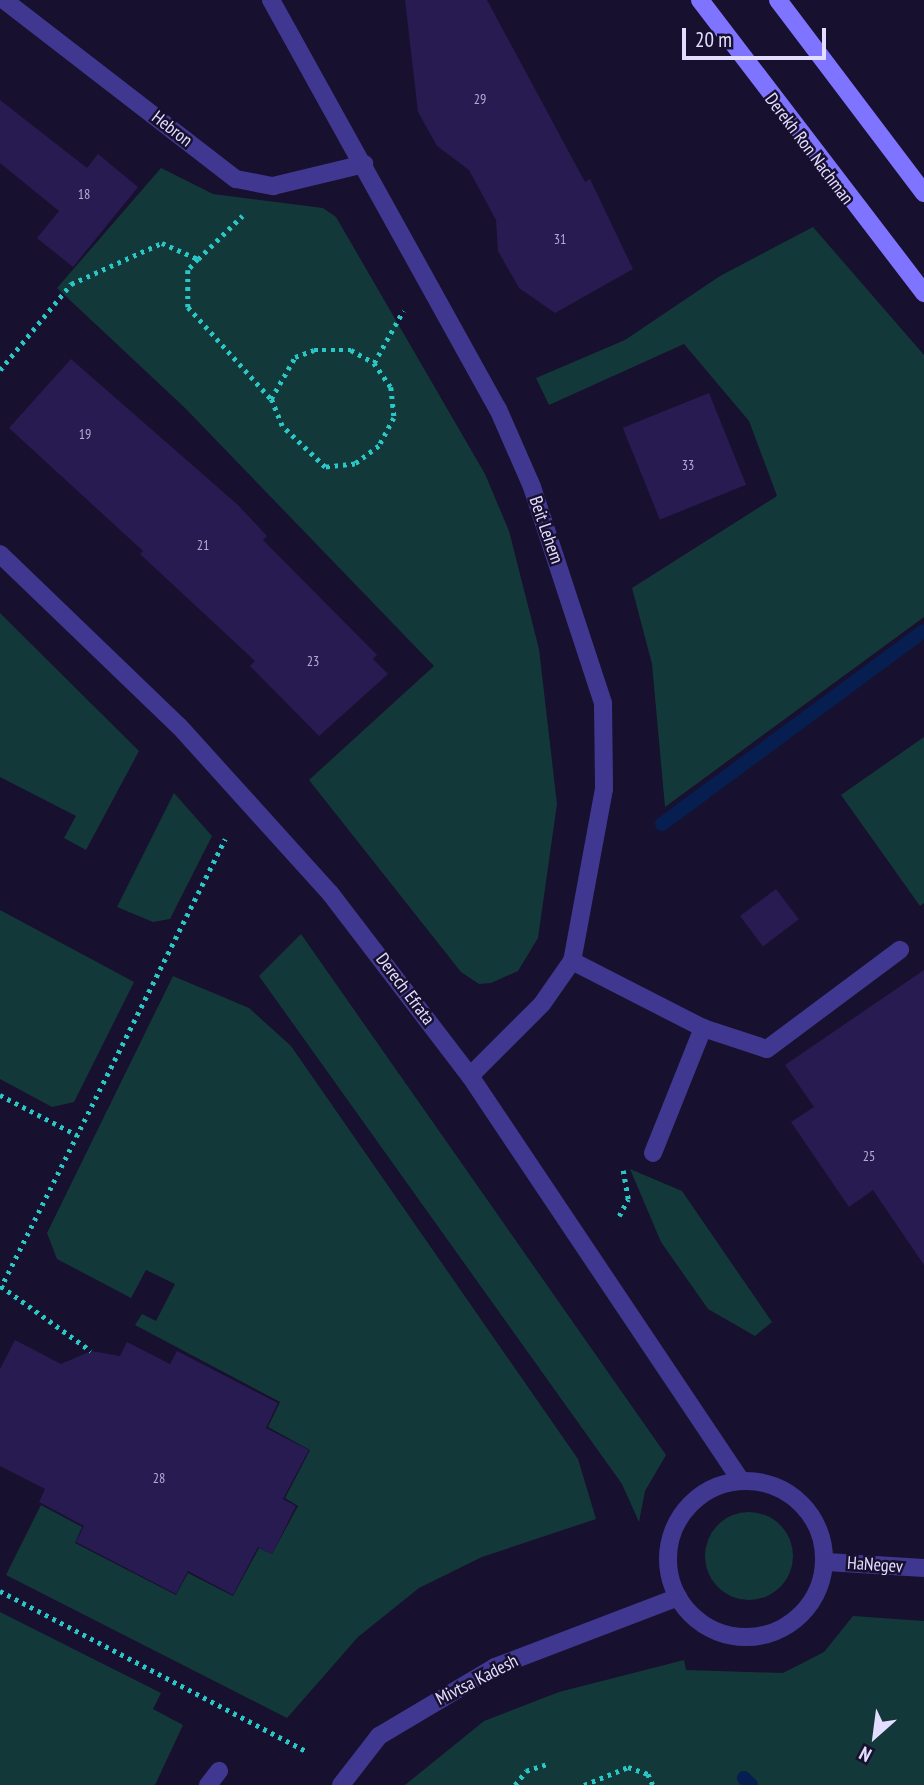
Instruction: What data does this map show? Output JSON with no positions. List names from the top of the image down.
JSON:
{
  "streets": {
    "main road": ["Derekh Ron Nachman"],
    "street": [
      "Hebron",
      "Beit Lehem",
      "Derech Efrata",
      "HaNegev",
      "Mivtsa Kadesh"
    ]
  },
  "crossings": [
    ["Hebron", "Beit Lehem"],
    ["Beit Lehem", "Derech Efrata"],
    ["Derech Efrata", "HaNegev"],
    ["Derech Efrata", "Mivtsa Kadesh"],
    ["HaNegev", "Mivtsa Kadesh"]
  ],
  "house_numbers": [
    "29",
    "18",
    "31",
    "19",
    "33",
    "21",
    "23",
    "25",
    "28"
  ],
  "scale_bar": "20 m",
  "north": "bottom left"
}
